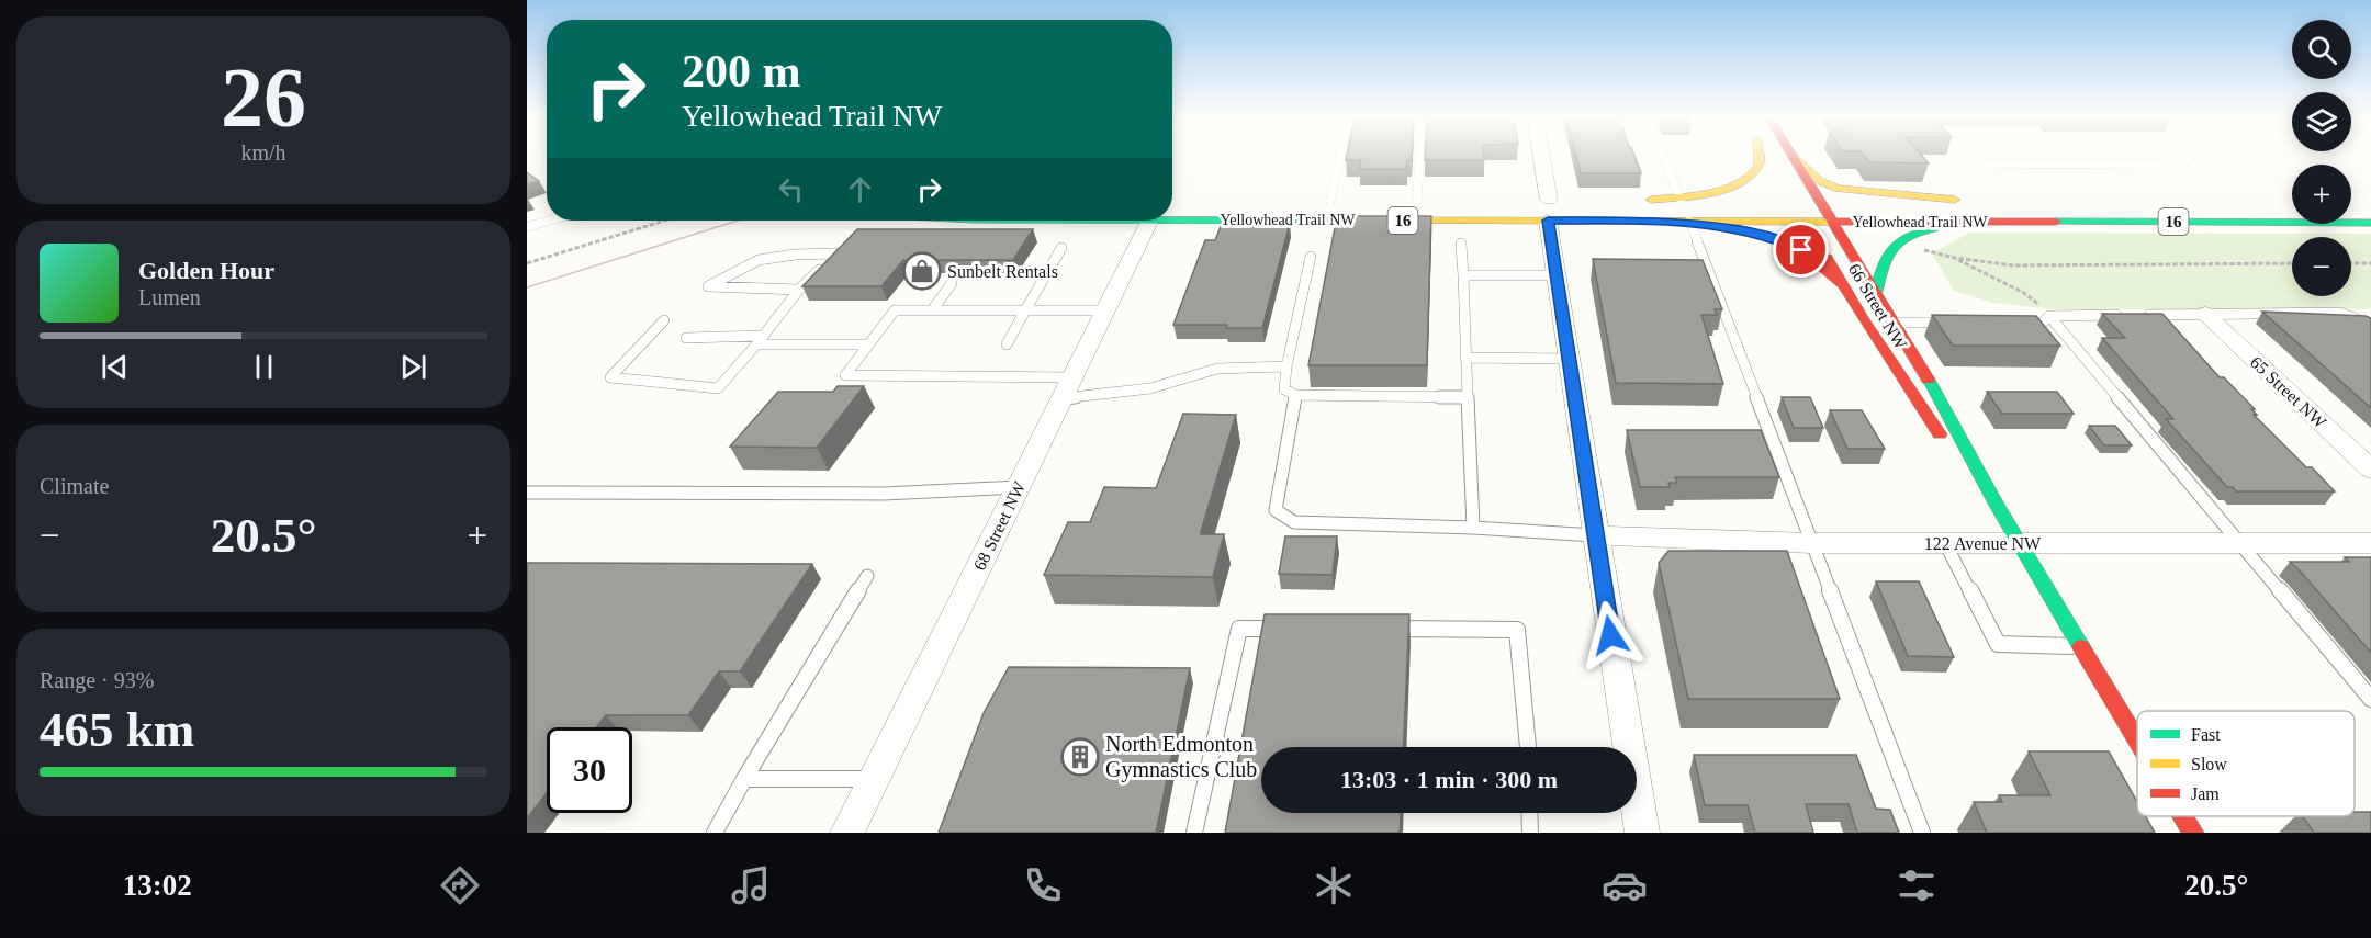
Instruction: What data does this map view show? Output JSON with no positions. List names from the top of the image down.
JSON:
{
  "streets": {
    "main road": ["Yellowhead Trail NW", "16", "66 Street NW"],
    "street": ["65 Street NW", "68 Street NW", "122 Avenue NW"]
  },
  "crossings": [
    ["Yellowhead Trail NW", "66 Street NW"],
    ["66 Street NW", "122 Avenue NW"]
  ],
  "places": {
    "shop": ["Sunbelt Rentals"],
    "building": ["North Edmonton Gymnastics Club"]
  },
  "legend": ["Fast", "Slow", "Jam"],
  "page": {
    "tile": [
      ["26", "km/h"],
      "Climate",
      ["Range · 93%", "465 km"]
    ],
    "map_buttons": ["+", "−"],
    "turn": ["200 m", "Yellowhead Trail NW"],
    "song": ["Golden Hour", "Lumen"],
    "heat": ["−", "20.5°", "+"],
    "limit": "30",
    "trip": "13:03 · 1 min · 300 m",
    "tabs": ["13:02", "20.5°"]
  }
}
